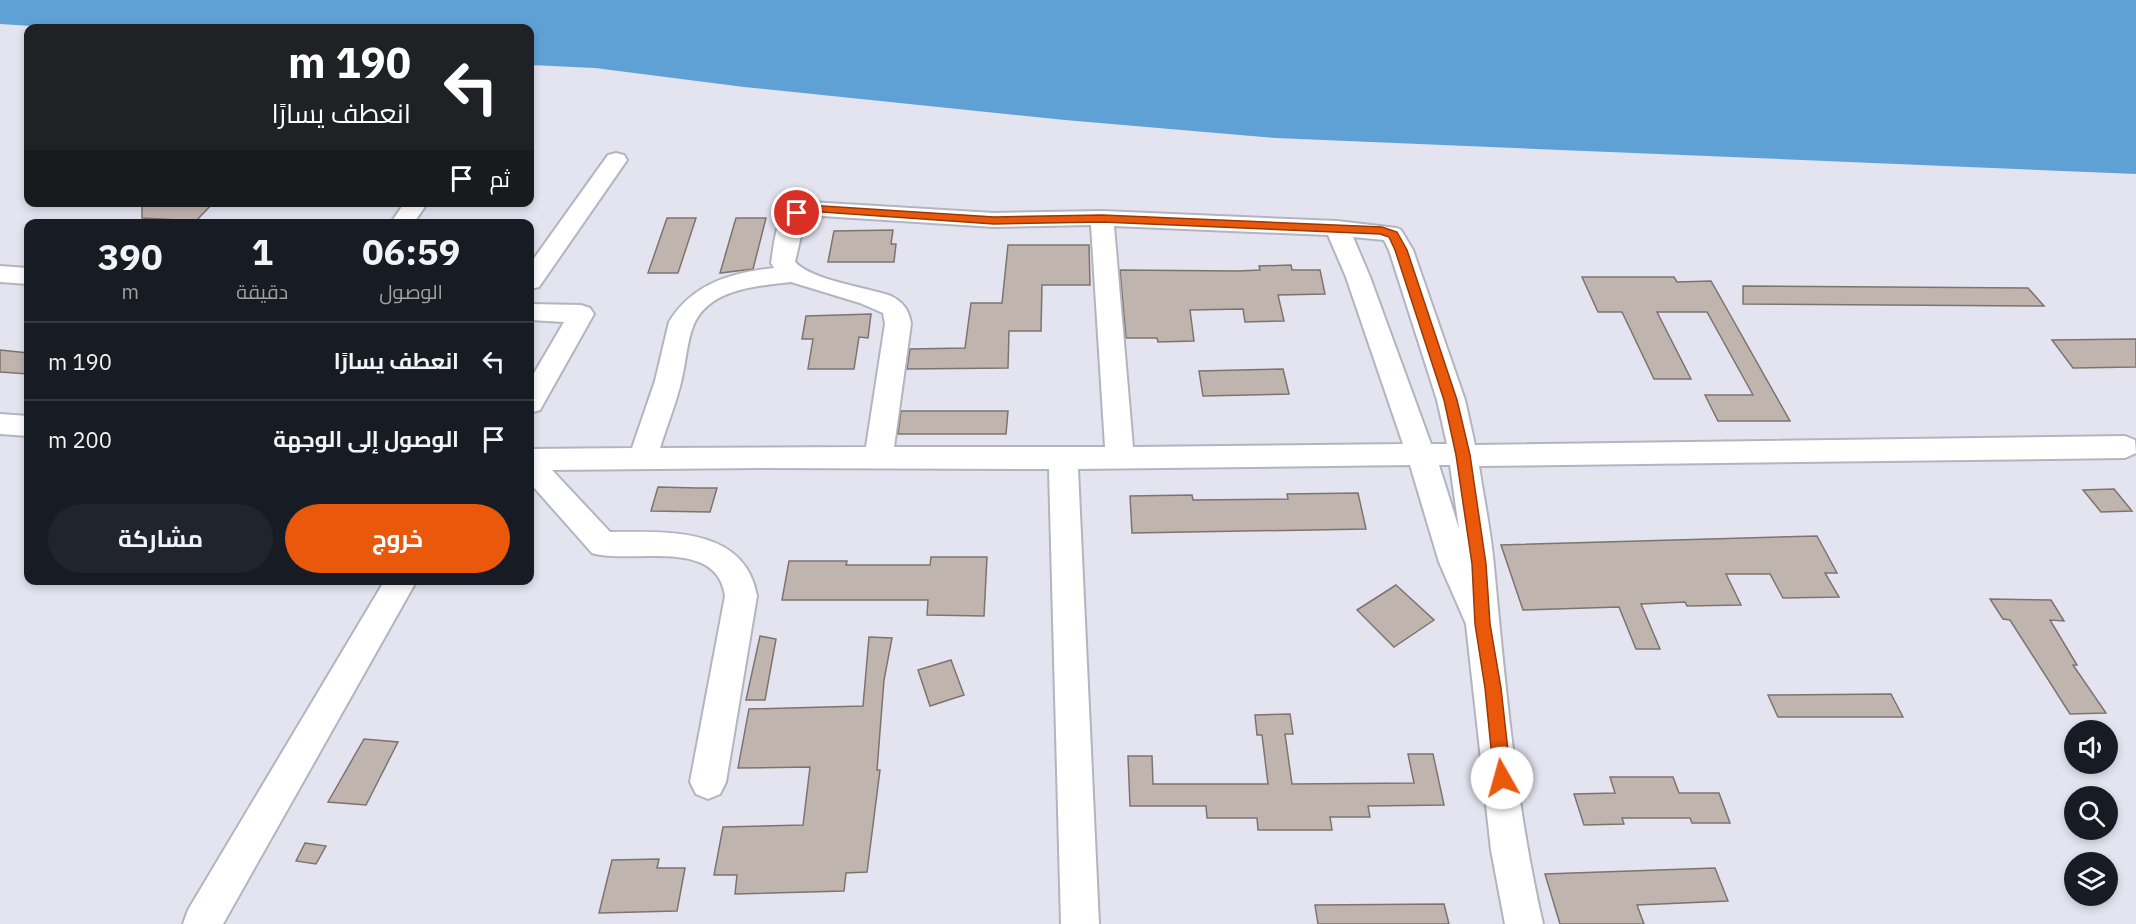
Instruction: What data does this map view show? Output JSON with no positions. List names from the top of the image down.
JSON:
{
  "page": {
    "turn": ["190 m", "انعطف يسارًا"],
    "then": "ثم",
    "eta": [
      "06:59",
      "الوصول",
      "1",
      "دقيقة",
      "390",
      "m"
    ],
    "list": [
      {
        "name": "انعطف يسارًا",
        "value": "190 m"
      },
      {
        "name": "الوصول إلى الوجهة",
        "value": "200 m"
      }
    ],
    "buttons": ["خروج", "مشاركة"]
  }
}
